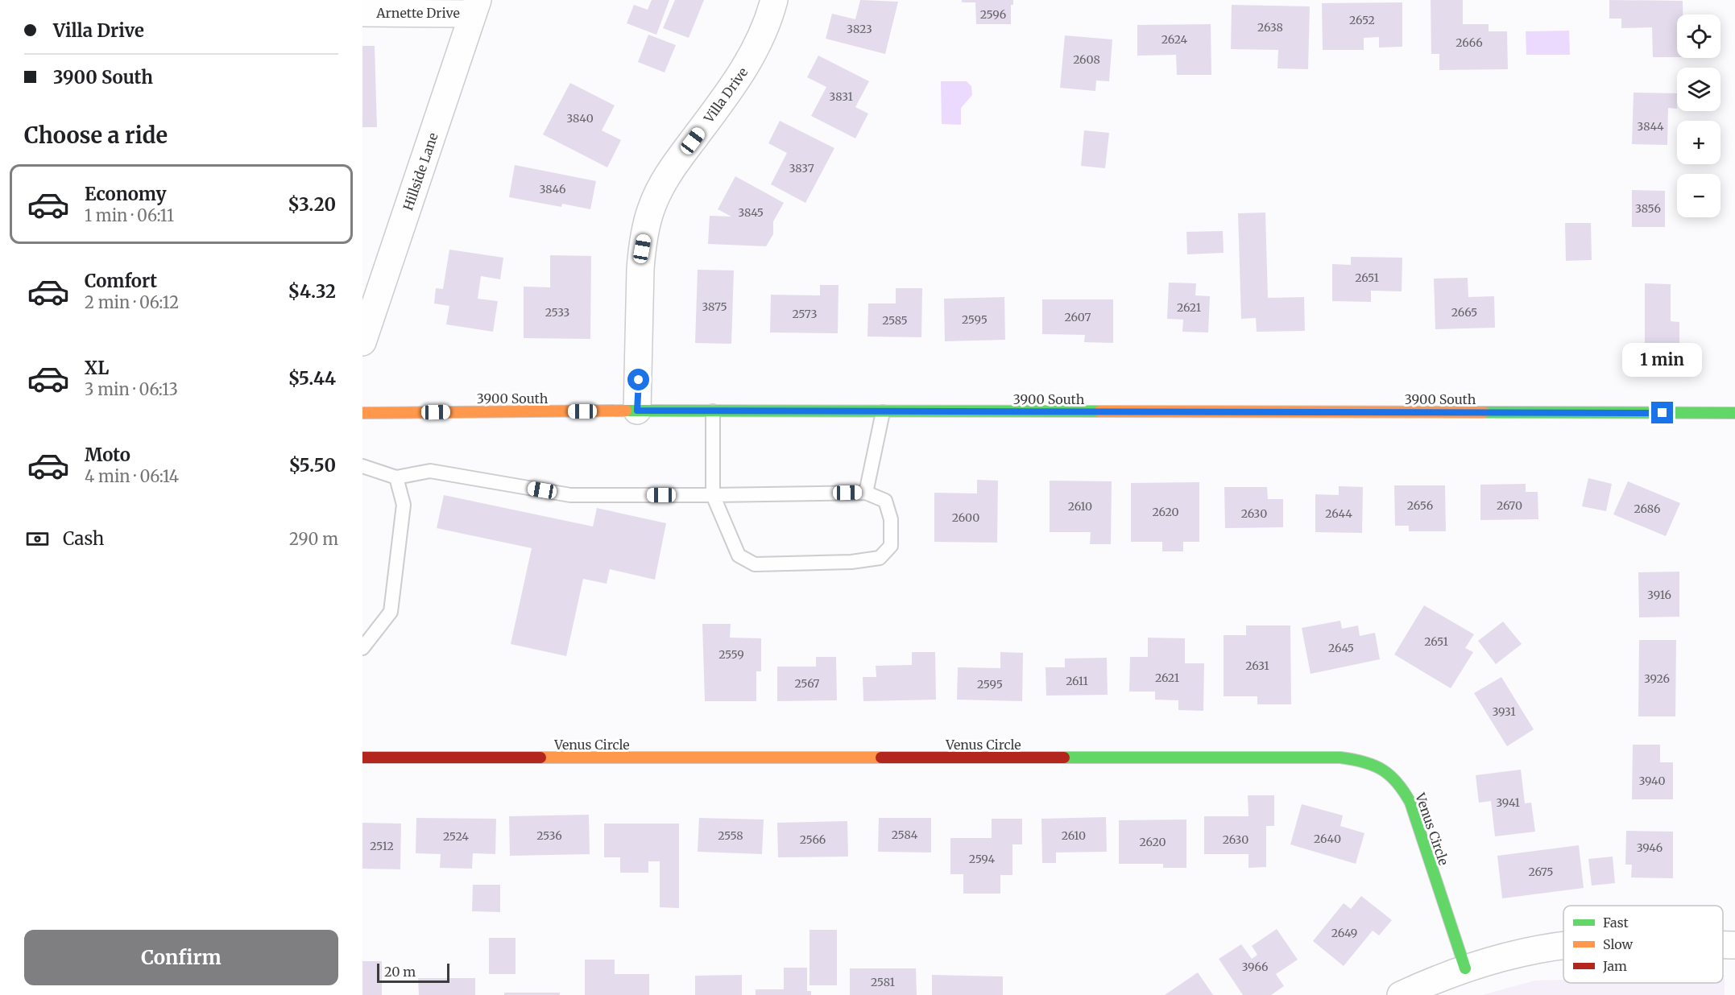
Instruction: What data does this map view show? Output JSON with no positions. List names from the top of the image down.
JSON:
{
  "streets": {
    "main road": ["3900 South", "Venus Circle"],
    "street": ["Arnette Drive", "Villa Drive", "Hillside Lane"]
  },
  "crossings": [
    ["Arnette Drive", "Hillside Lane"],
    ["Villa Drive", "3900 South"]
  ],
  "house_numbers": [
    "2596",
    "2652",
    "2638",
    "3823",
    "2624",
    "2666",
    "2608",
    "3831",
    "3840",
    "3844",
    "3837",
    "3846",
    "3856",
    "3845",
    "2651",
    "3875",
    "2621",
    "2533",
    "2665",
    "2573",
    "2607",
    "2595",
    "2585",
    "2656",
    "2670",
    "2610",
    "2686",
    "2620",
    "2630",
    "2644",
    "2600",
    "3916",
    "2651",
    "2645",
    "2559",
    "2631",
    "2621",
    "3926",
    "2611",
    "2567",
    "2595",
    "3931",
    "3940",
    "3941",
    "2584",
    "2536",
    "2558",
    "2610",
    "2524",
    "2640",
    "2566",
    "2630",
    "2620",
    "2512",
    "3946",
    "2594",
    "2675",
    "2649",
    "3966",
    "2581"
  ],
  "legend": ["Fast", "Slow", "Jam"],
  "scale_bar": "20 m",
  "page": {
    "banner": ["Villa Drive", "3900 South"],
    "map_buttons": ["+", "−"],
    "heading": "Choose a ride",
    "list": [
      {
        "name": "Economy",
        "note": "1 min · 06:11",
        "value": "$3.20"
      },
      {
        "name": "Comfort",
        "note": "2 min · 06:12",
        "value": "$4.32"
      },
      {
        "name": "XL",
        "note": "3 min · 06:13",
        "value": "$5.44"
      },
      {
        "name": "Moto",
        "note": "4 min · 06:14",
        "value": "$5.50"
      }
    ],
    "bubble": "1 min",
    "pay": ["Cash", "290 m"],
    "buttons": "Confirm",
    "scale": "20 m"
  }
}
